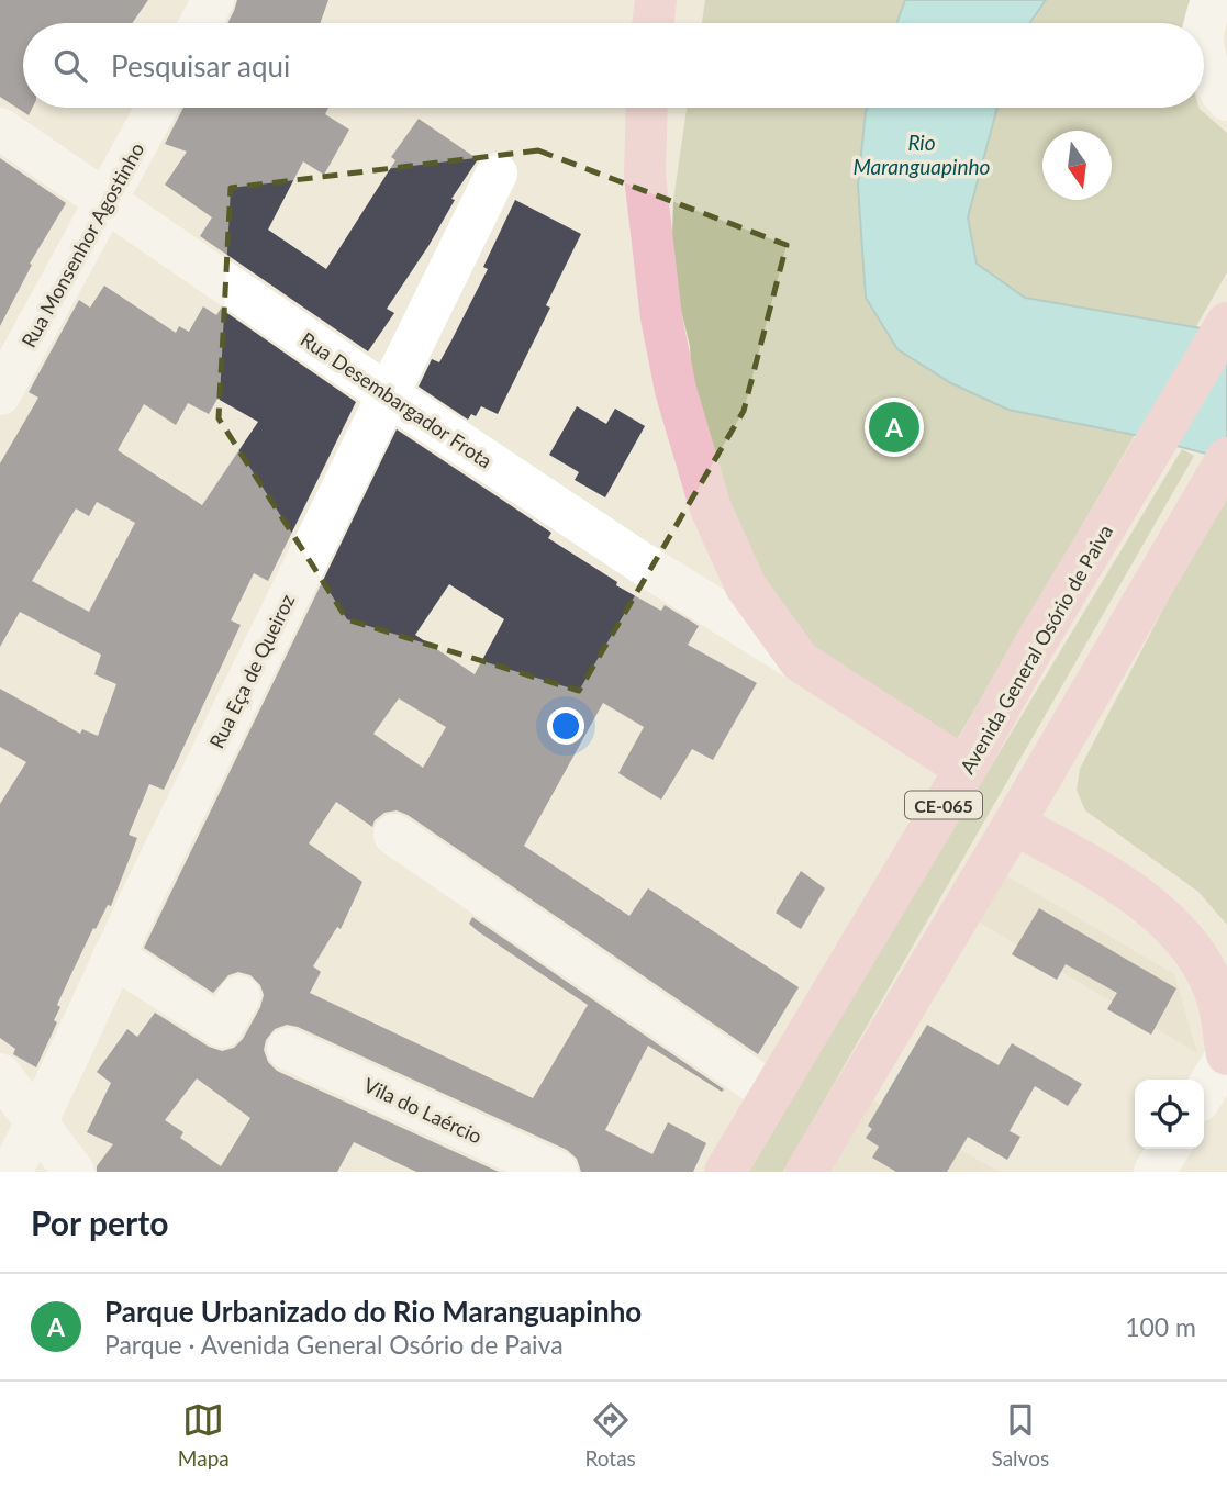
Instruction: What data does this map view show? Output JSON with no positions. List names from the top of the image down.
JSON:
{
  "streets": {
    "main road": ["Avenida General Osório de Paiva", "CE-065"],
    "street": [
      "Rua Monsenhor Agostinho",
      "Rua Desembargador Frota",
      "Rua Eça de Queiroz",
      "Vila do Laércio"
    ]
  },
  "crossings": [
    ["Rua Monsenhor Agostinho", "Rua Desembargador Frota"],
    ["Rua Desembargador Frota", "Rua Eça de Queiroz"]
  ],
  "water": ["Rio Maranguapinho"],
  "north": "bottom",
  "page": {
    "search": "Pesquisar aqui",
    "pins": "A",
    "heading": "Por perto",
    "list": [
      {
        "mark": "A",
        "name": "Parque Urbanizado do Rio Maranguapinho",
        "note": "Parque · Avenida General Osório de Paiva",
        "value": "100 m"
      }
    ],
    "nav": ["Mapa", "Rotas", "Salvos"]
  }
}
